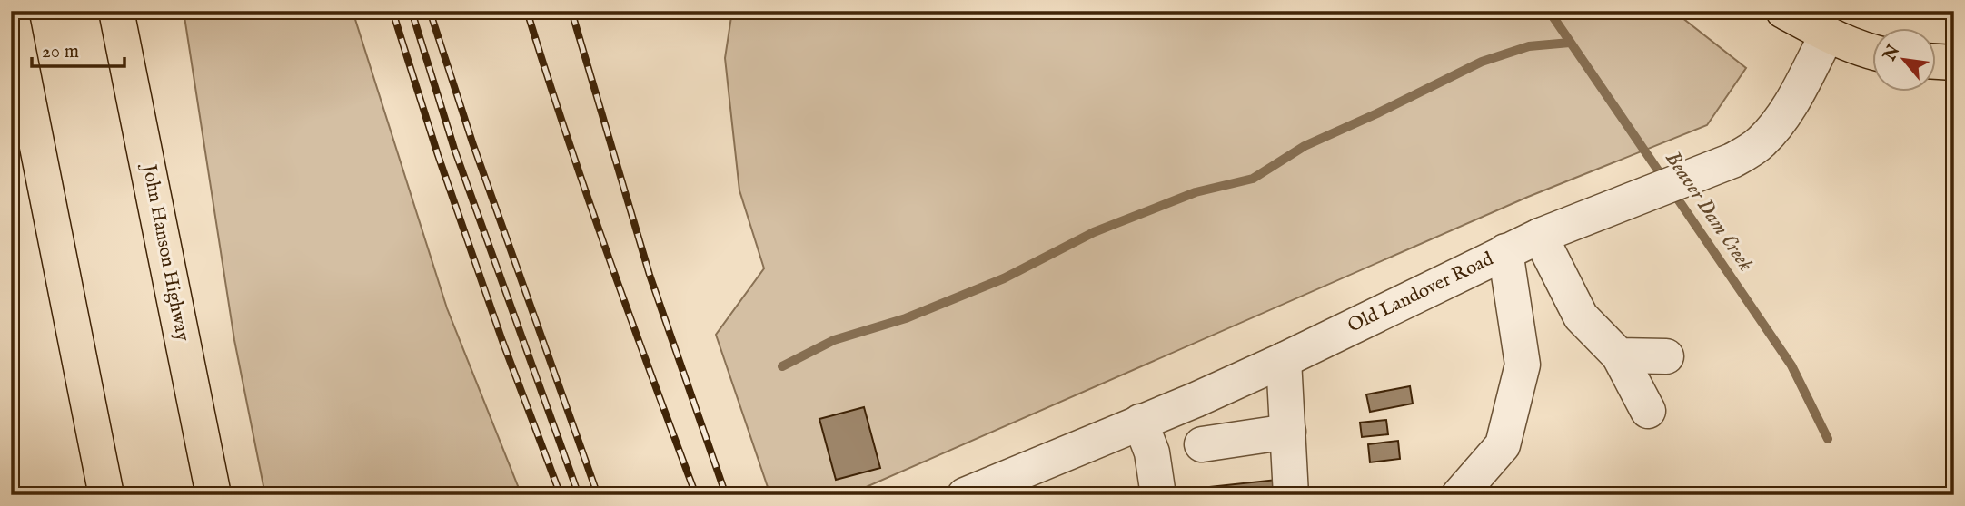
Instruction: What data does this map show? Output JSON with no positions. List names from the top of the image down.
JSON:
{
  "streets": {
    "main road": ["John Hanson Highway"],
    "street": ["Old Landover Road"]
  },
  "water": ["Beaver Dam Creek"],
  "scale_bar": "20 m",
  "north": "top left"
}
